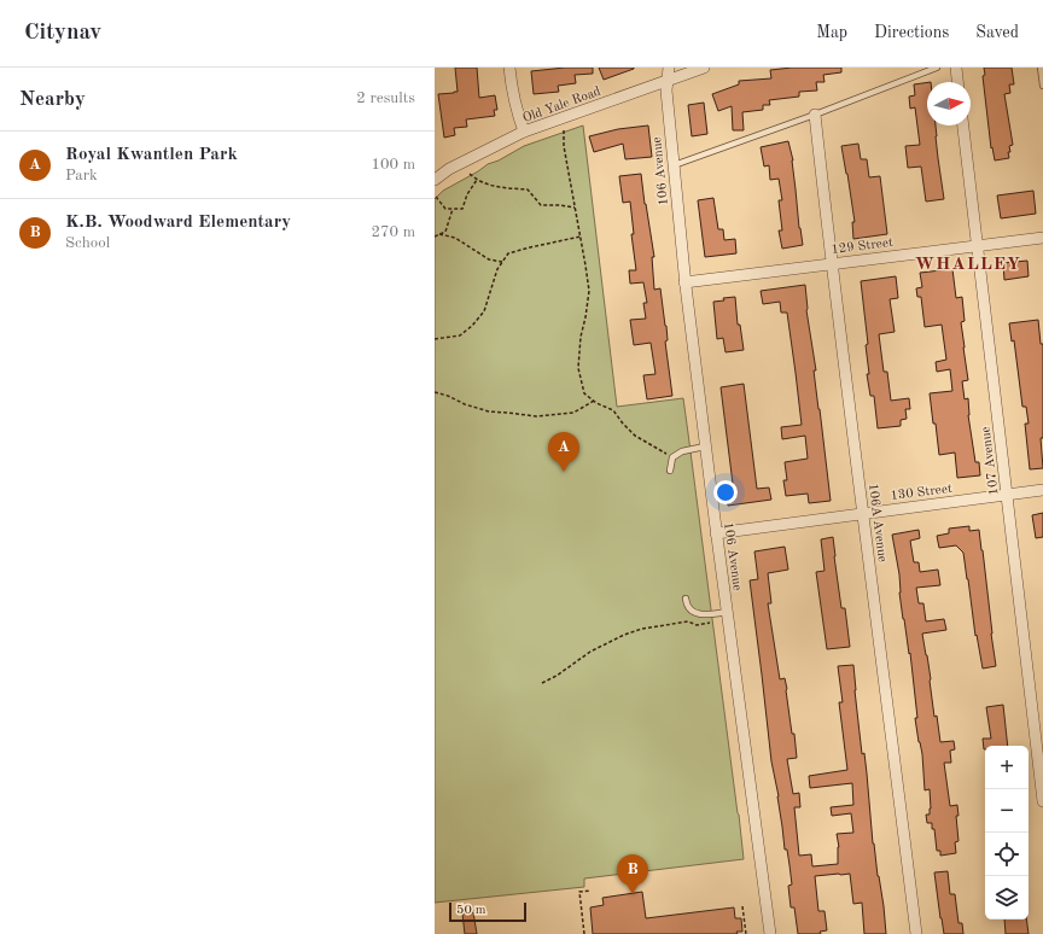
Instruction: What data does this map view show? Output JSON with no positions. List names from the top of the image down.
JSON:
{
  "streets": {
    "street": [
      "Old Yale Road",
      "106 Avenue",
      "129 Street",
      "107 Avenue",
      "130 Street",
      "106A Avenue"
    ]
  },
  "crossings": [
    ["Old Yale Road", "106 Avenue"],
    ["106 Avenue", "129 Street"],
    ["106 Avenue", "130 Street"],
    ["129 Street", "107 Avenue"],
    ["129 Street", "106A Avenue"],
    ["107 Avenue", "130 Street"],
    ["130 Street", "106A Avenue"]
  ],
  "districts": ["WHALLEY"],
  "scale_bar": "50 m",
  "north": "right",
  "page": {
    "header": "Citynav",
    "nav": ["Map", "Directions", "Saved"],
    "heading": ["Nearby", "2 results"],
    "list": [
      {
        "mark": "A",
        "name": "Royal Kwantlen Park",
        "note": "Park",
        "value": "100 m"
      },
      {
        "mark": "B",
        "name": "K.B. Woodward Elementary",
        "note": "School",
        "value": "270 m"
      }
    ],
    "pins": ["A", "B"],
    "map_buttons": ["+", "−"],
    "scale": "50 m"
  }
}
